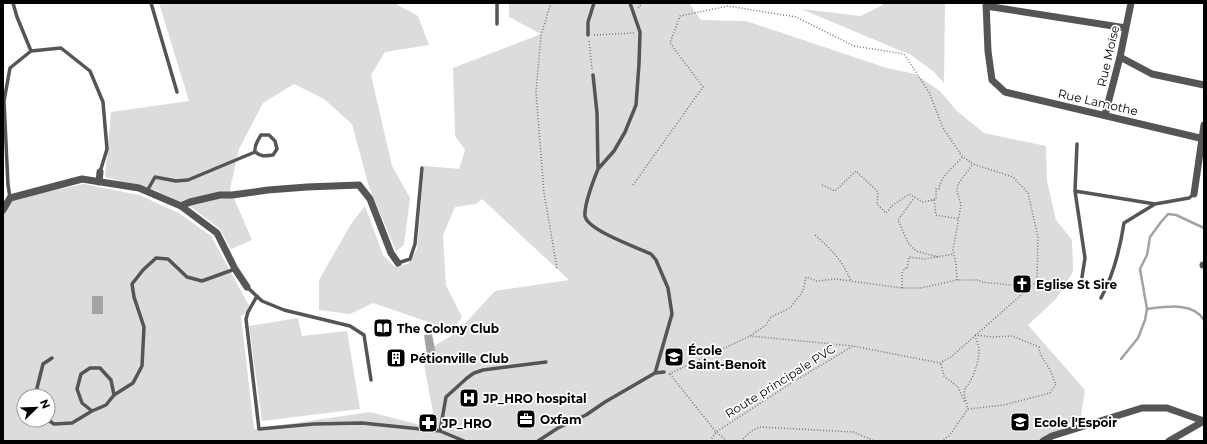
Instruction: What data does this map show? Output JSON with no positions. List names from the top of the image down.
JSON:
{
  "streets": {
    "street": ["Rue Moïse", "Rue Lamothe"],
    "path": ["Route principale PVC"]
  },
  "crossings": [
    ["Rue Moïse", "Rue Lamothe"]
  ],
  "places": {
    "church": ["Eglise St Sire"],
    "library": ["The Colony Club"],
    "school or university": ["École Saint-Benoît", "Ecole l'Espoir"],
    "building": ["Pétionville Club"],
    "hospital": ["JP_HRO hospital"],
    "office": ["Oxfam"],
    "pharmacy": ["JP_HRO"]
  },
  "north": "top right"
}
